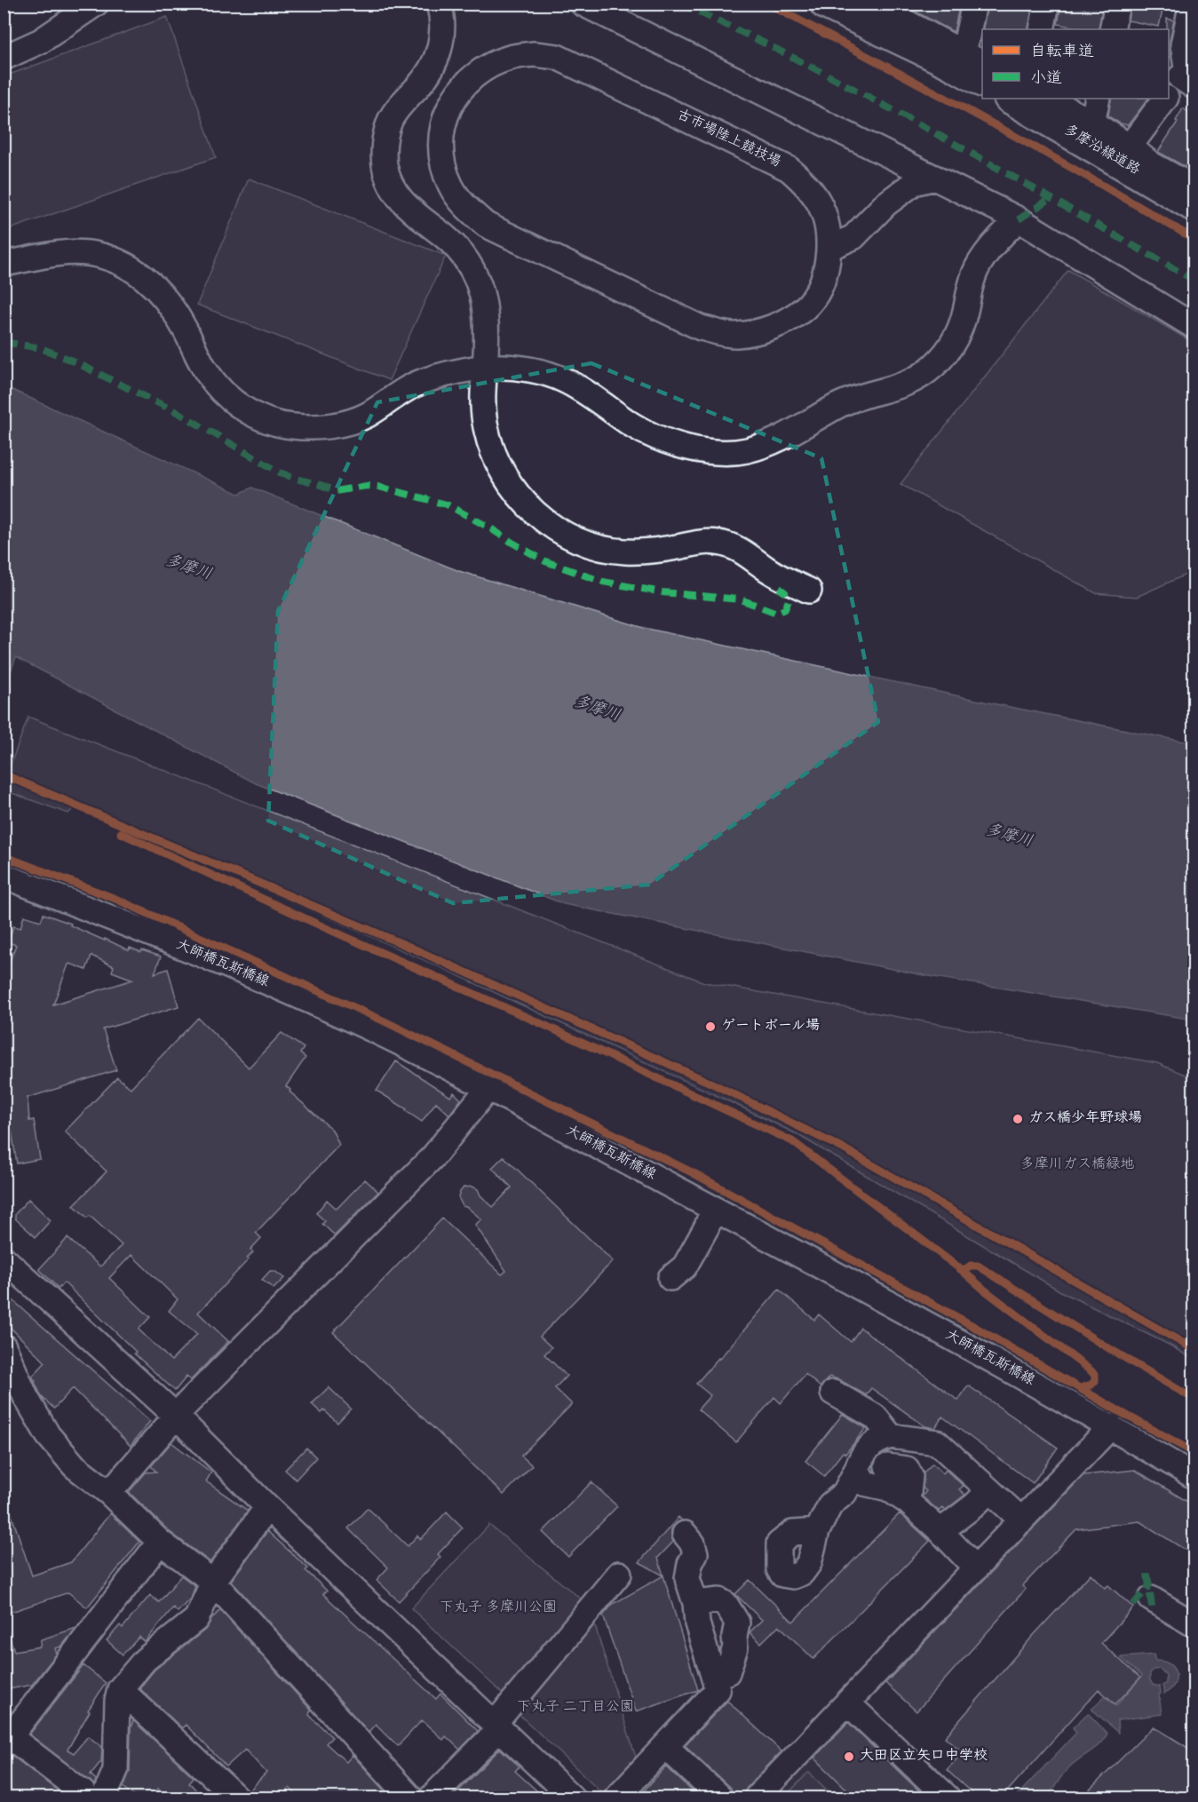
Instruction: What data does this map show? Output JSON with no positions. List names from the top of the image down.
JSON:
{
  "streets": {
    "main road": ["多摩沿線道路"],
    "street": ["古市場陸上競技場", "大師橋瓦斯橋線"]
  },
  "water": ["多摩川"],
  "parks": ["多摩川ガス橋緑地", "下丸子 多摩川公園", "下丸子 二丁目公園"],
  "places": ["ゲートボール場", "ガス橋少年野球場", "大田区立矢口中学校"],
  "legend": ["自転車道", "小道"]
}
